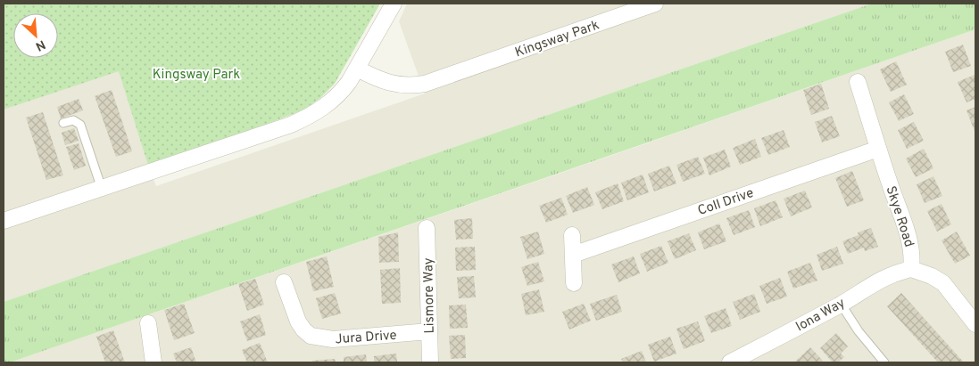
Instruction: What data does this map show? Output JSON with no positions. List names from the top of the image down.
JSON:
{
  "streets": {
    "street": [
      "Kingsway Park",
      "Coll Drive",
      "Skye Road",
      "Lismore Way",
      "Iona Way",
      "Jura Drive"
    ]
  },
  "crossings": [
    ["Coll Drive", "Skye Road"],
    ["Skye Road", "Iona Way"],
    ["Lismore Way", "Jura Drive"]
  ],
  "parks": ["Kingsway Park"],
  "north": "bottom right"
}
